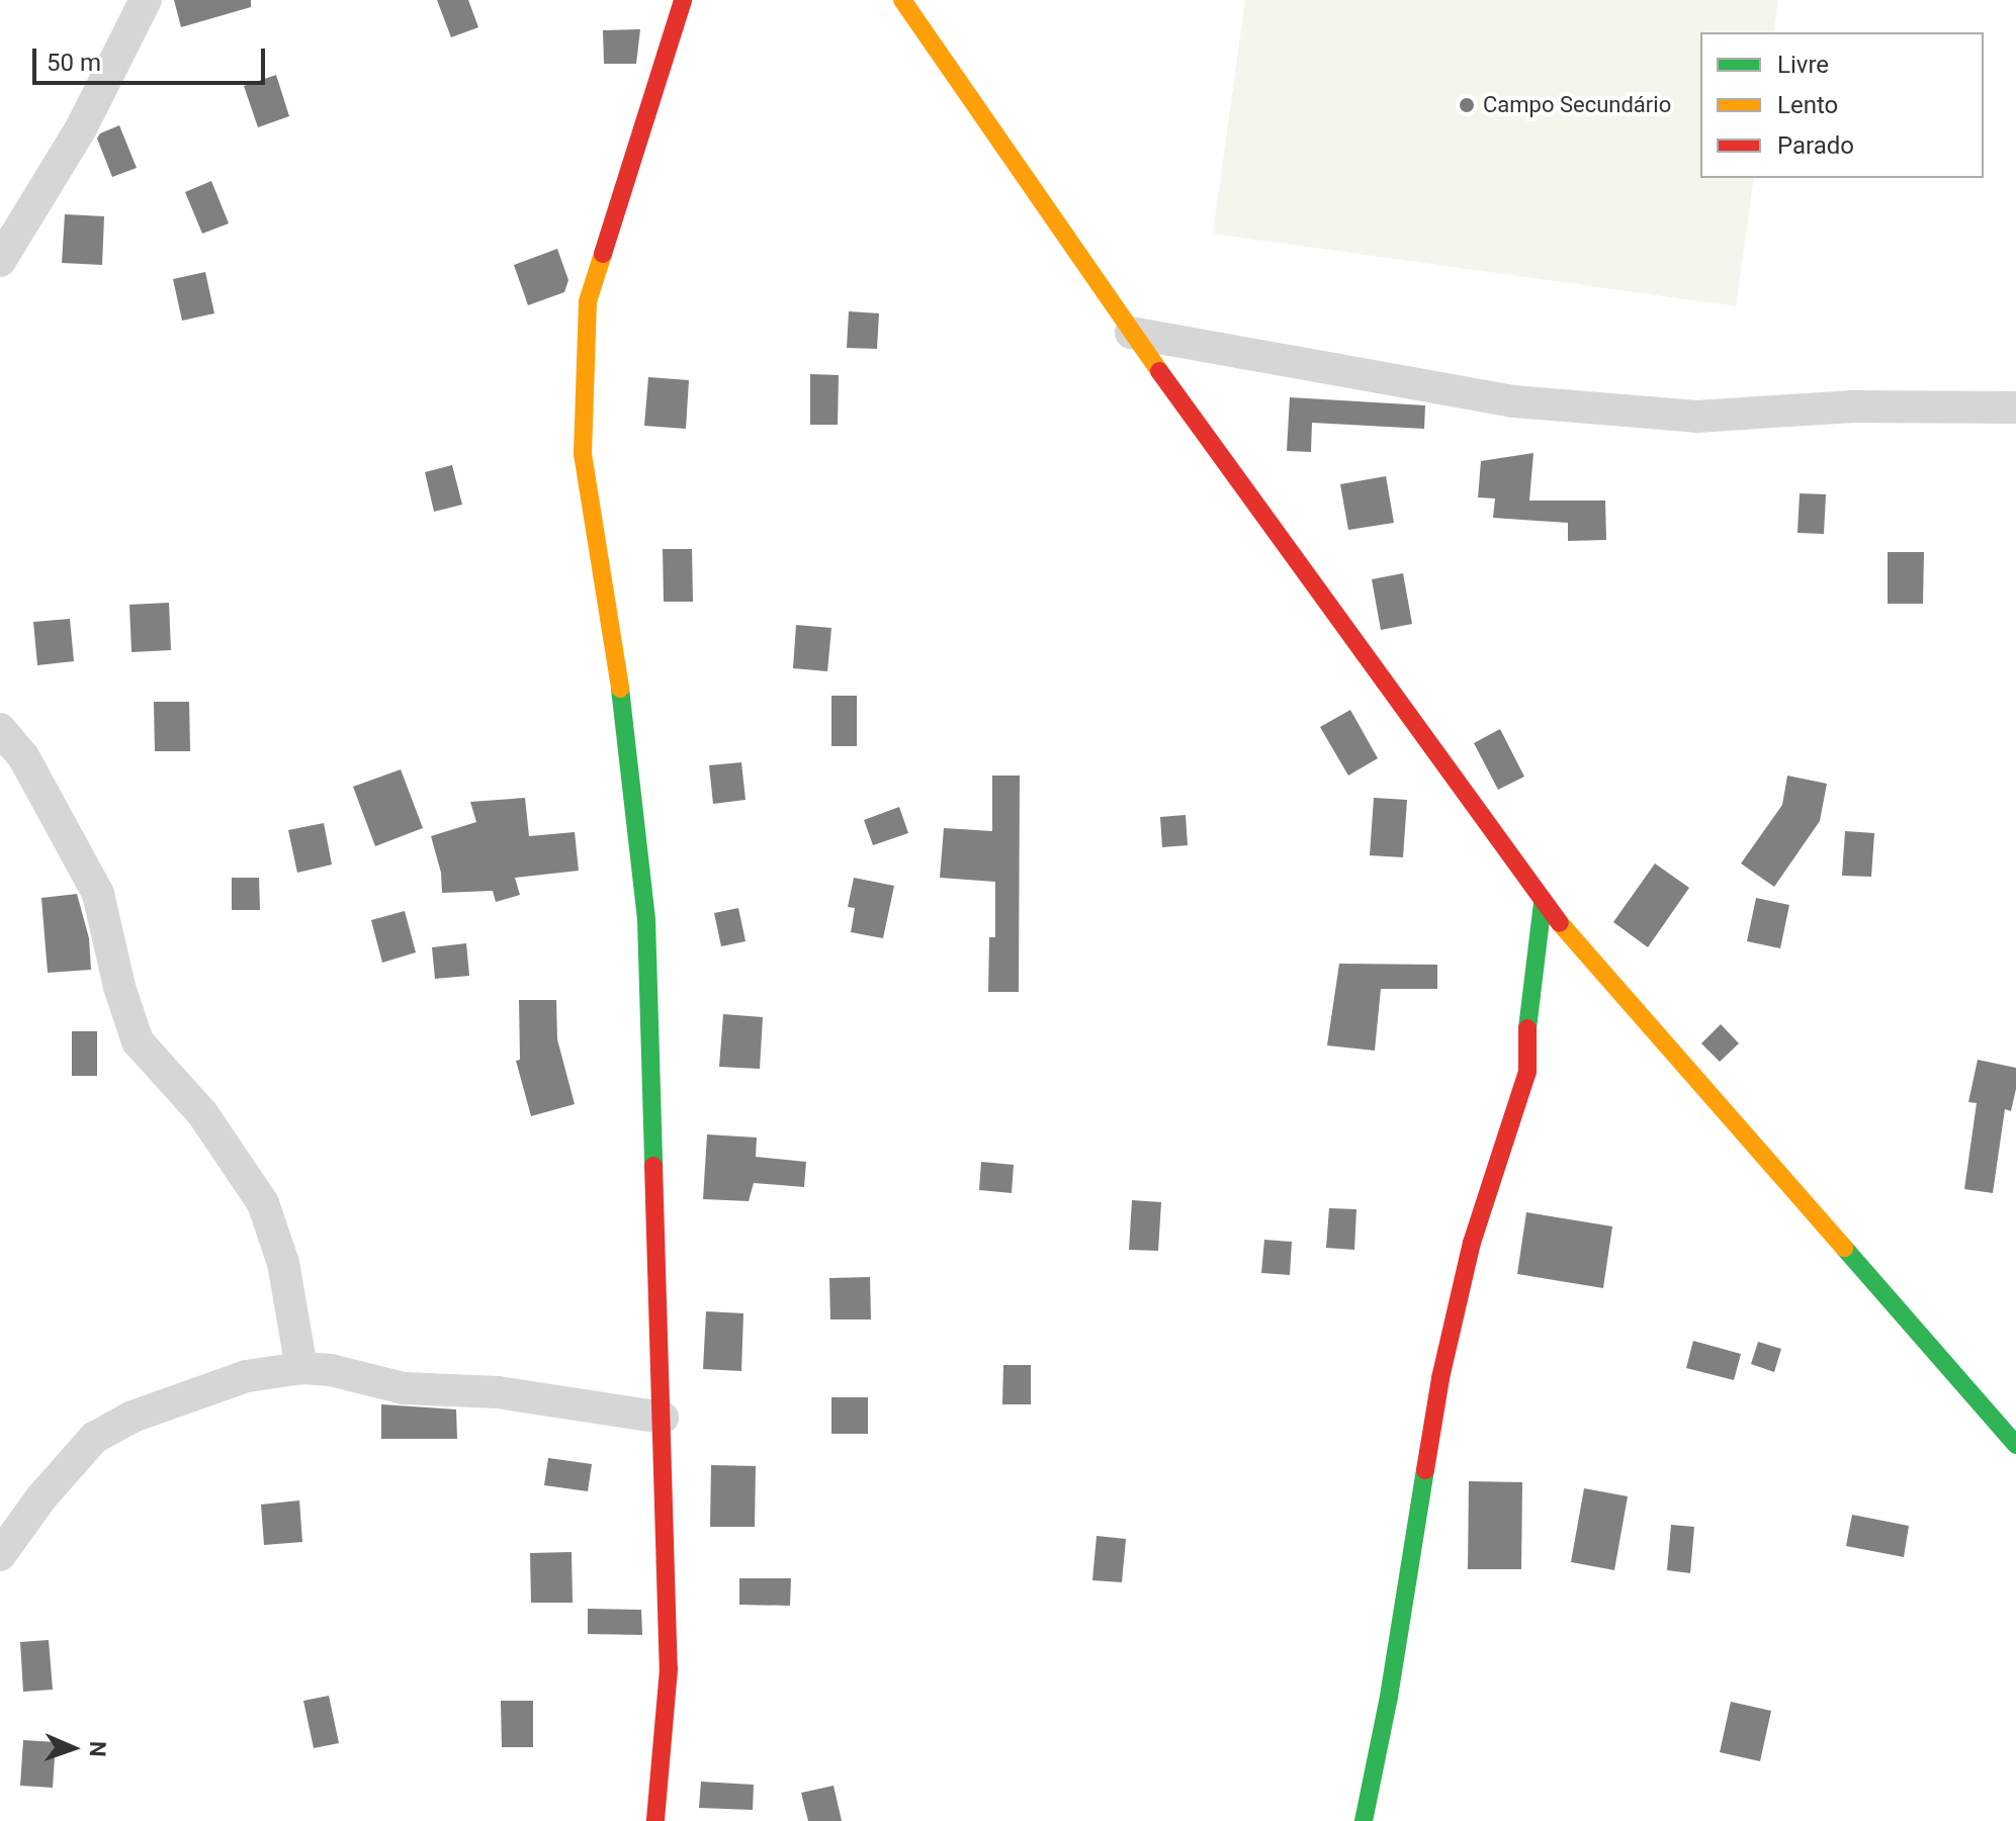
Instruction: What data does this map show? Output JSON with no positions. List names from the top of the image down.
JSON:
{
  "places": ["Campo Secundário"],
  "legend": ["Livre", "Lento", "Parado"],
  "scale_bar": "50 m",
  "north": "right"
}
